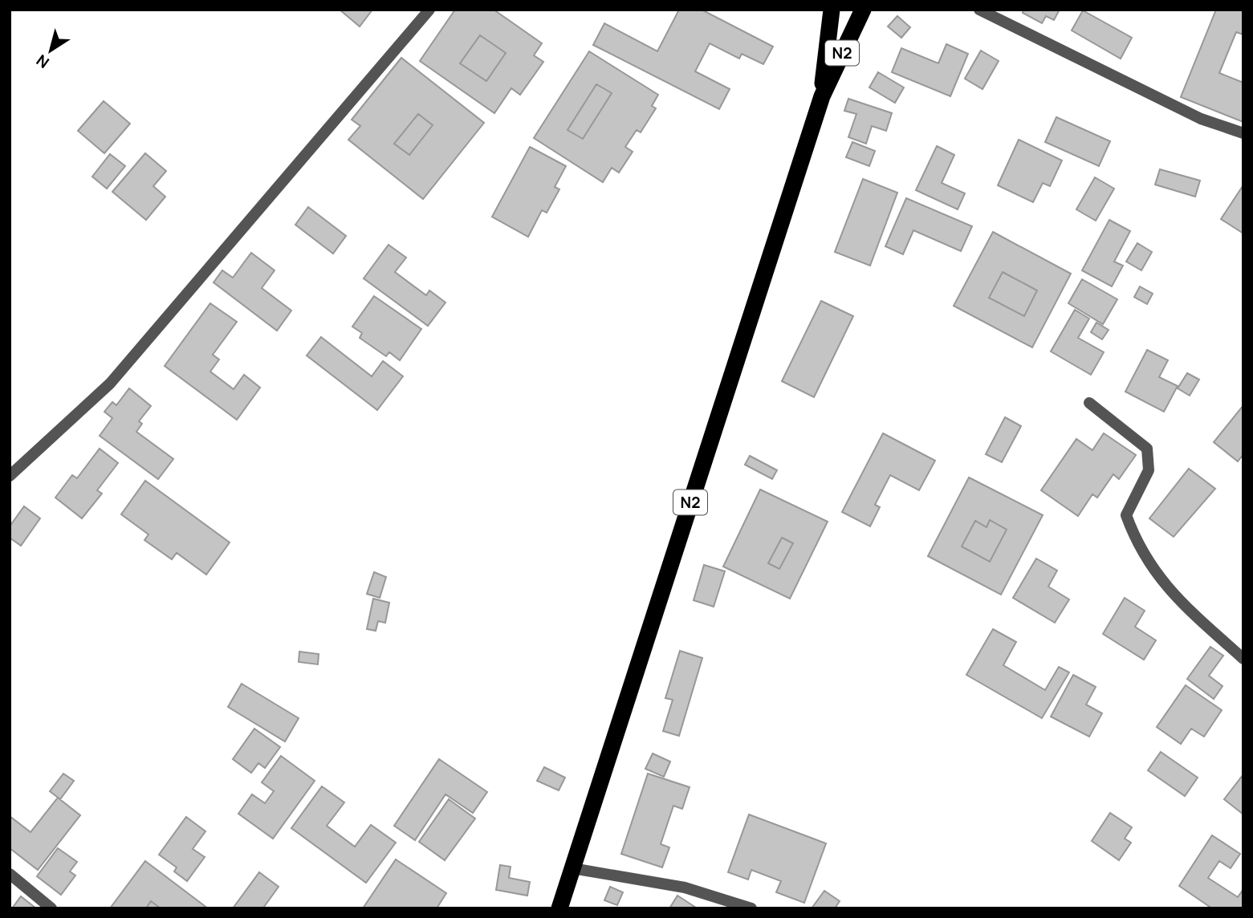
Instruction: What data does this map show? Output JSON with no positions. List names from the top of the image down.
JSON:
{
  "streets": {
    "highway": ["N2"]
  },
  "north": "bottom left"
}
